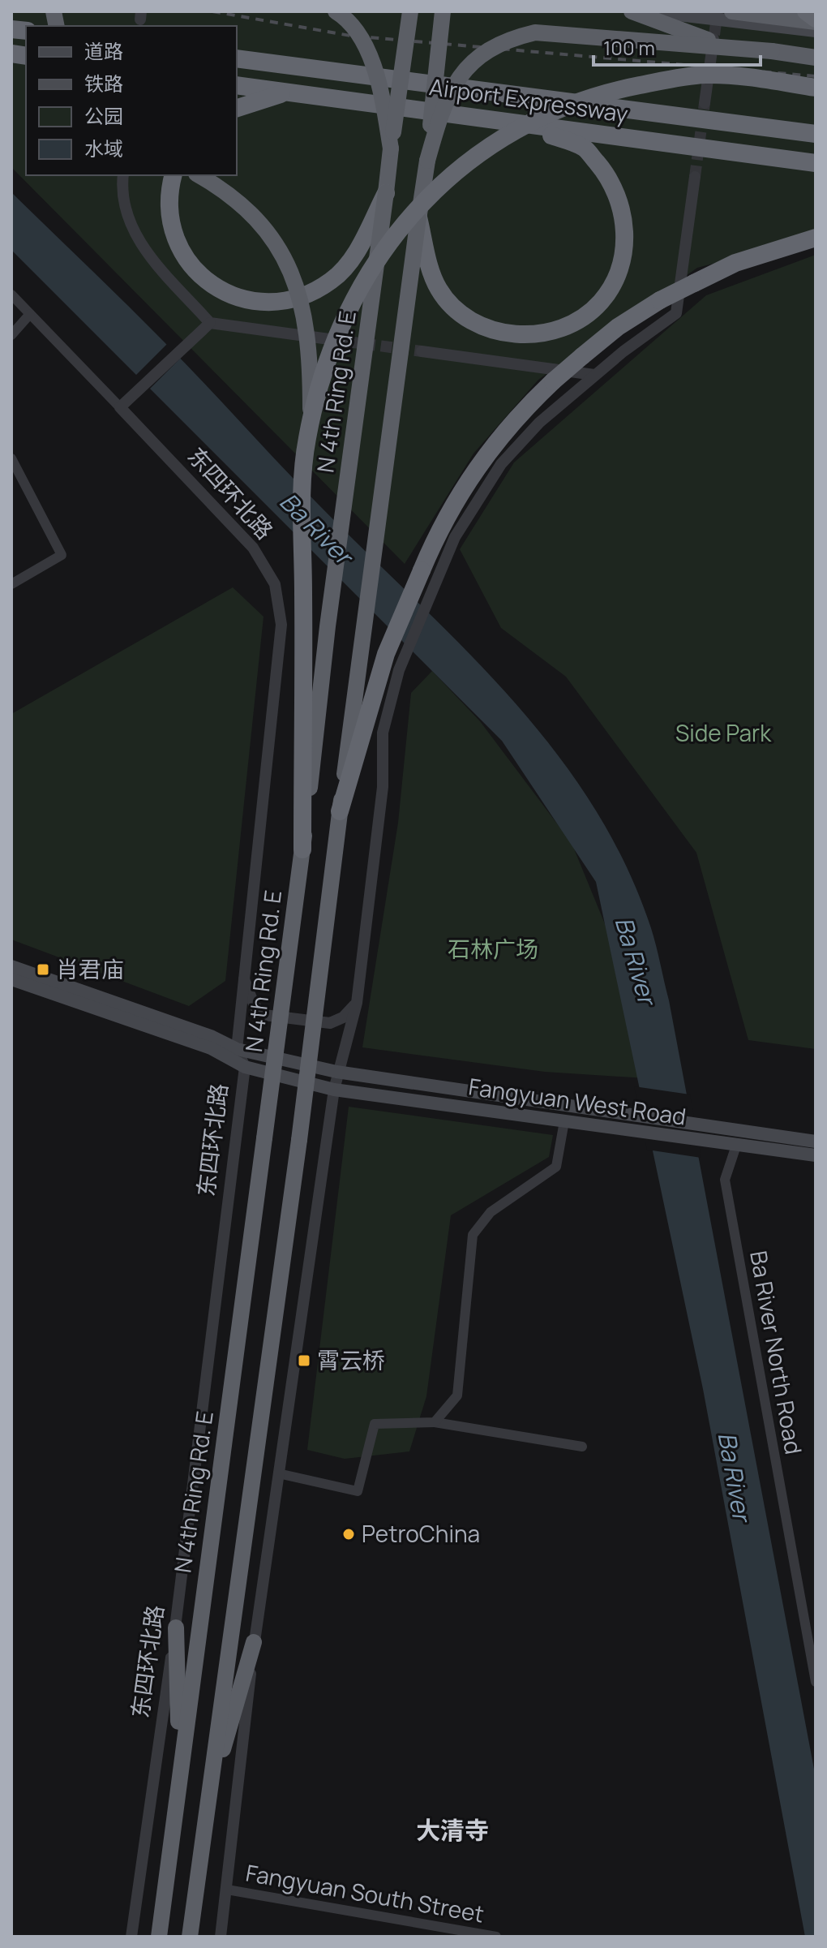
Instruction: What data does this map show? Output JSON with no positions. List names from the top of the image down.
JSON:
{
  "streets": {
    "highway": ["Airport Expressway", "N 4th Ring Rd. E"],
    "main road": ["Fangyuan West Road"],
    "street": ["东四环北路", "Ba River North Road", "Fangyuan South Street"]
  },
  "crossings": [
    ["东四环北路", "Fangyuan West Road"],
    ["Fangyuan West Road", "Ba River North Road"]
  ],
  "districts": ["大清寺"],
  "water": ["Ba River"],
  "parks": ["Side Park", "石林广场"],
  "places": {
    "transit": ["肖君庙", "霄云桥"],
    "other": ["PetroChina"]
  },
  "legend": [
    "道路",
    "铁路",
    "公园",
    "水域"
  ],
  "scale_bar": "100 m"
}
